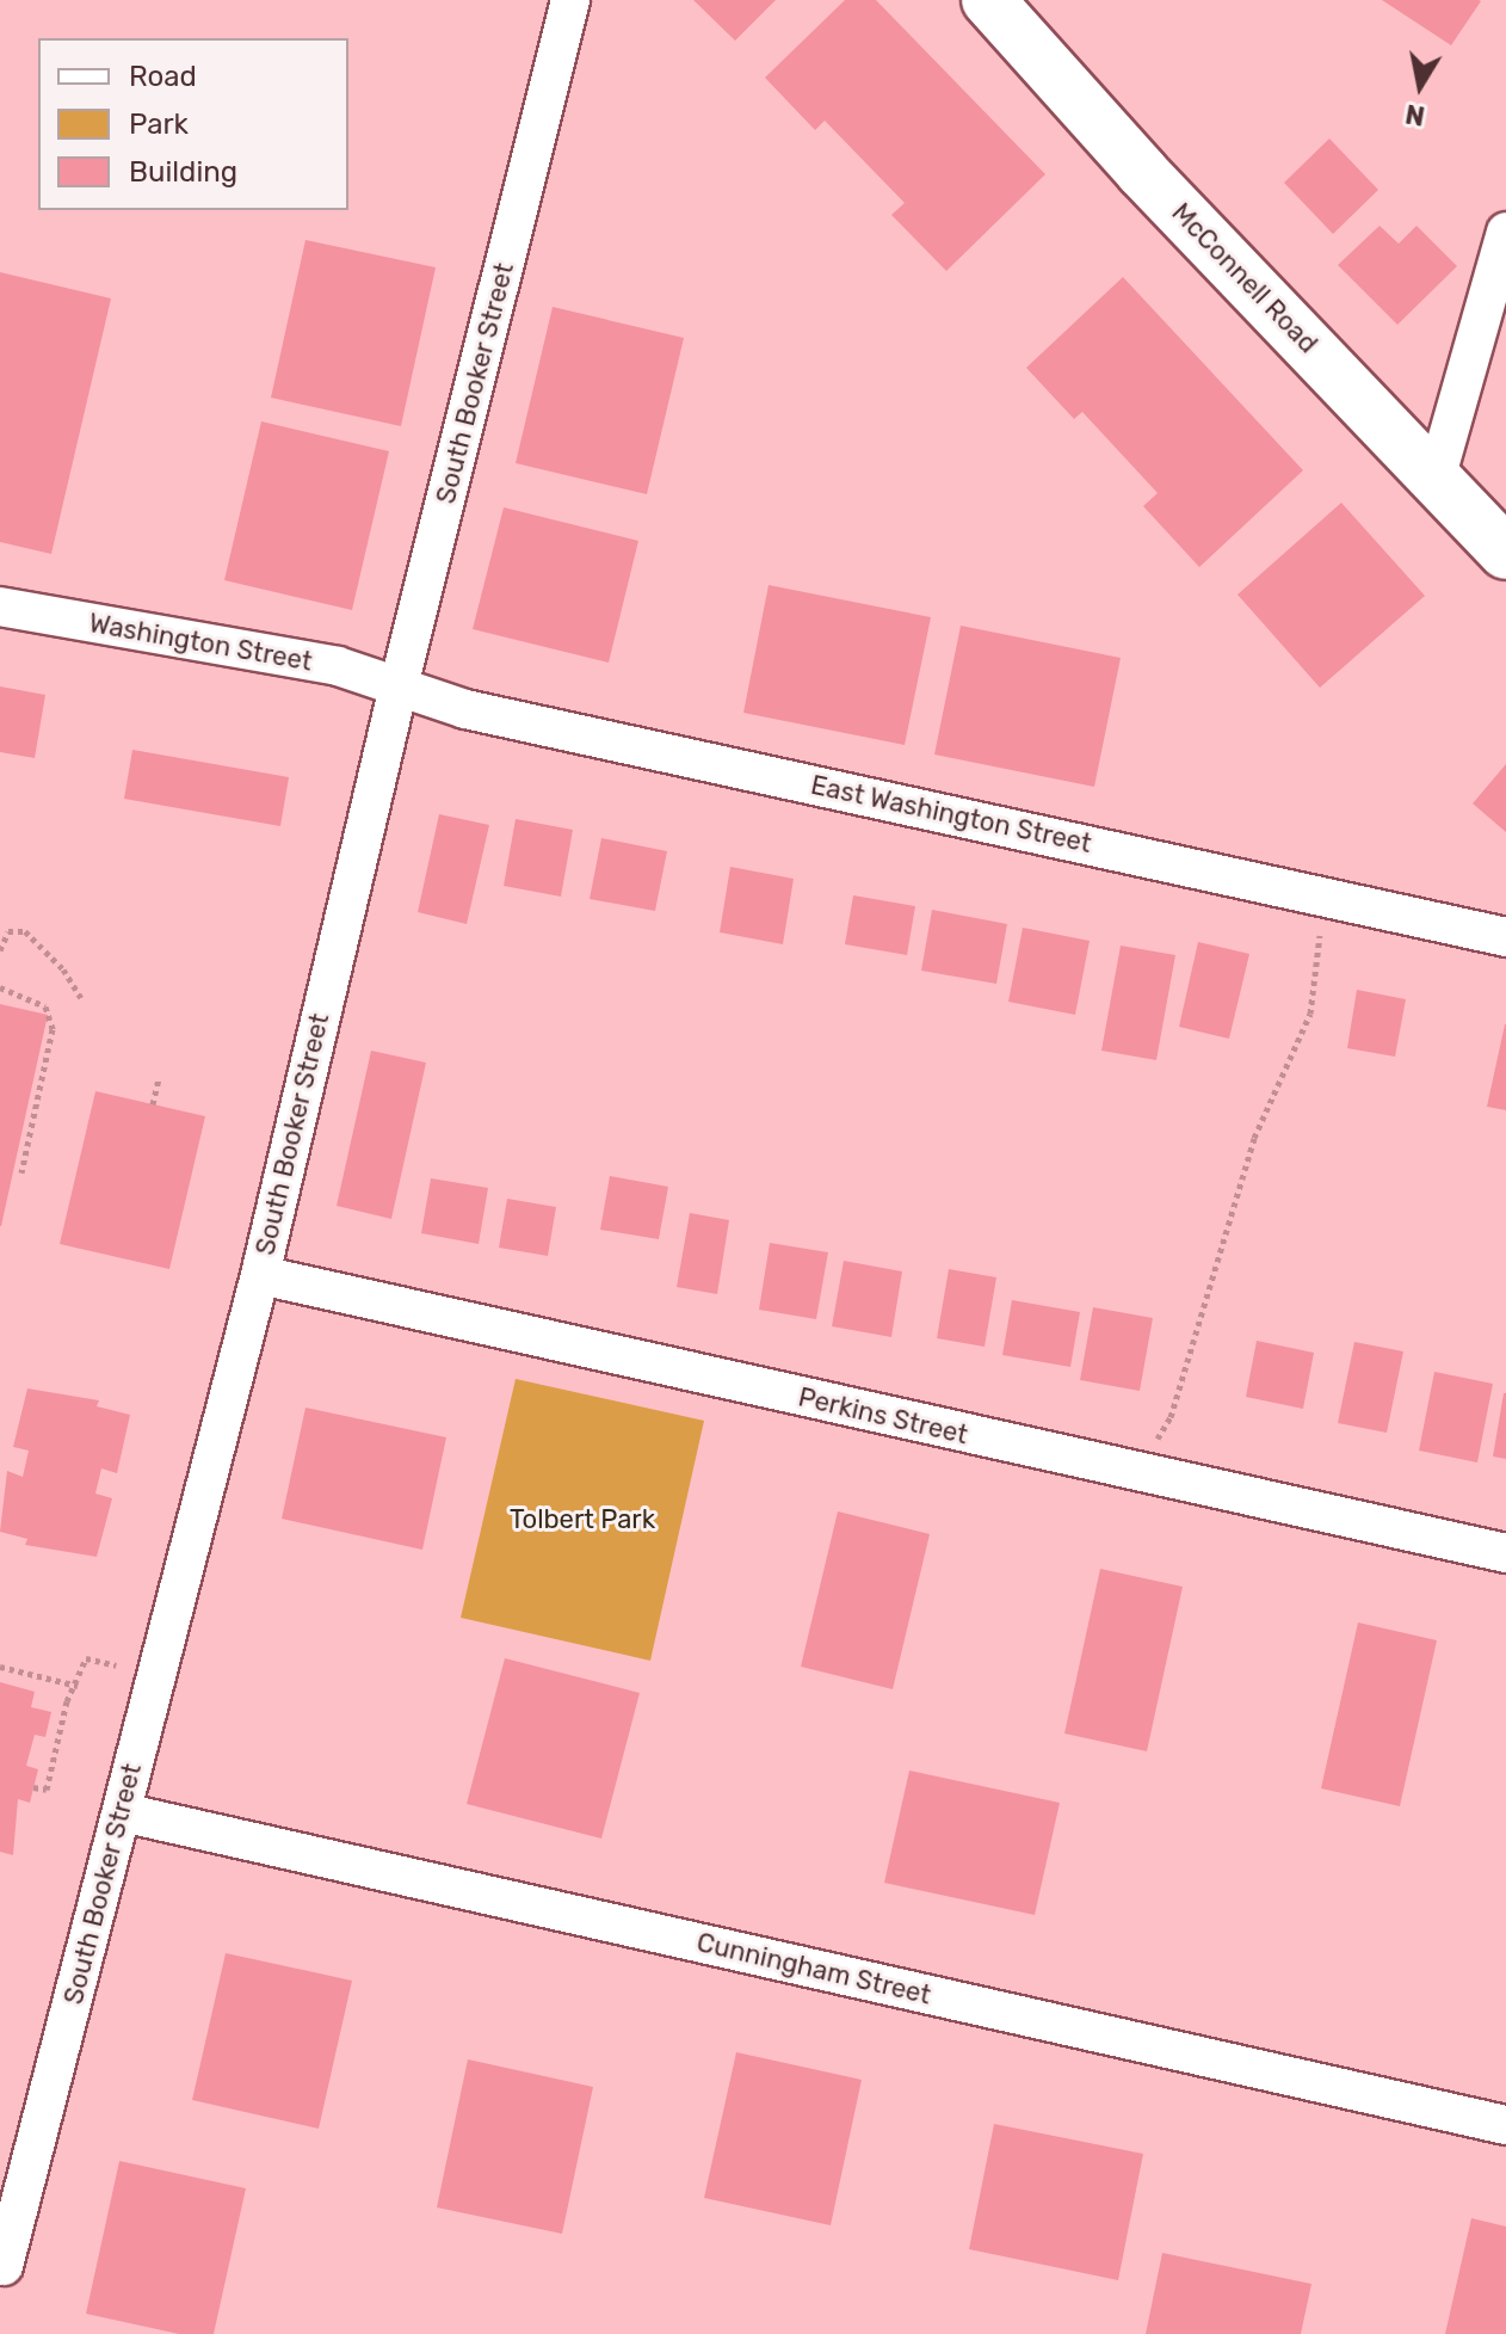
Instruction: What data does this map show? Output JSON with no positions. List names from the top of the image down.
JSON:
{
  "streets": {
    "street": [
      "McConnell Road",
      "South Booker Street",
      "Washington Street",
      "East Washington Street",
      "Perkins Street",
      "Cunningham Street"
    ]
  },
  "crossings": [
    ["South Booker Street", "Washington Street"],
    ["South Booker Street", "East Washington Street"],
    ["South Booker Street", "Perkins Street"],
    ["South Booker Street", "Cunningham Street"],
    ["Washington Street", "East Washington Street"]
  ],
  "parks": ["Tolbert Park"],
  "legend": ["Road", "Park", "Building"],
  "north": "bottom"
}
